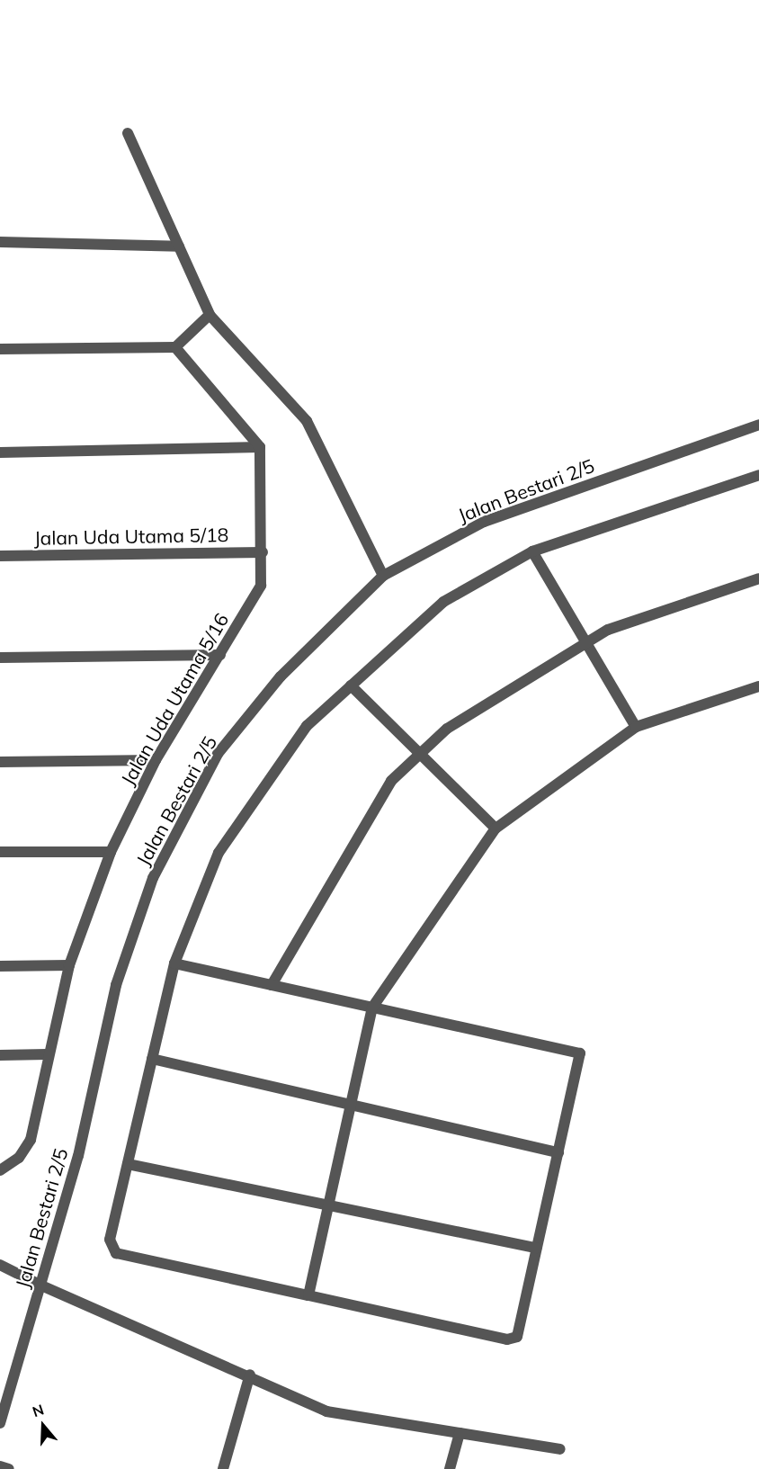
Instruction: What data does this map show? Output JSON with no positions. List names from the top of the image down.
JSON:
{
  "streets": {
    "street": ["Jalan Bestari 2/5", "Jalan Uda Utama 5/18", "Jalan Uda Utama 5/16"]
  },
  "crossings": [
    ["Jalan Uda Utama 5/18", "Jalan Uda Utama 5/16"]
  ],
  "north": "top"
}
